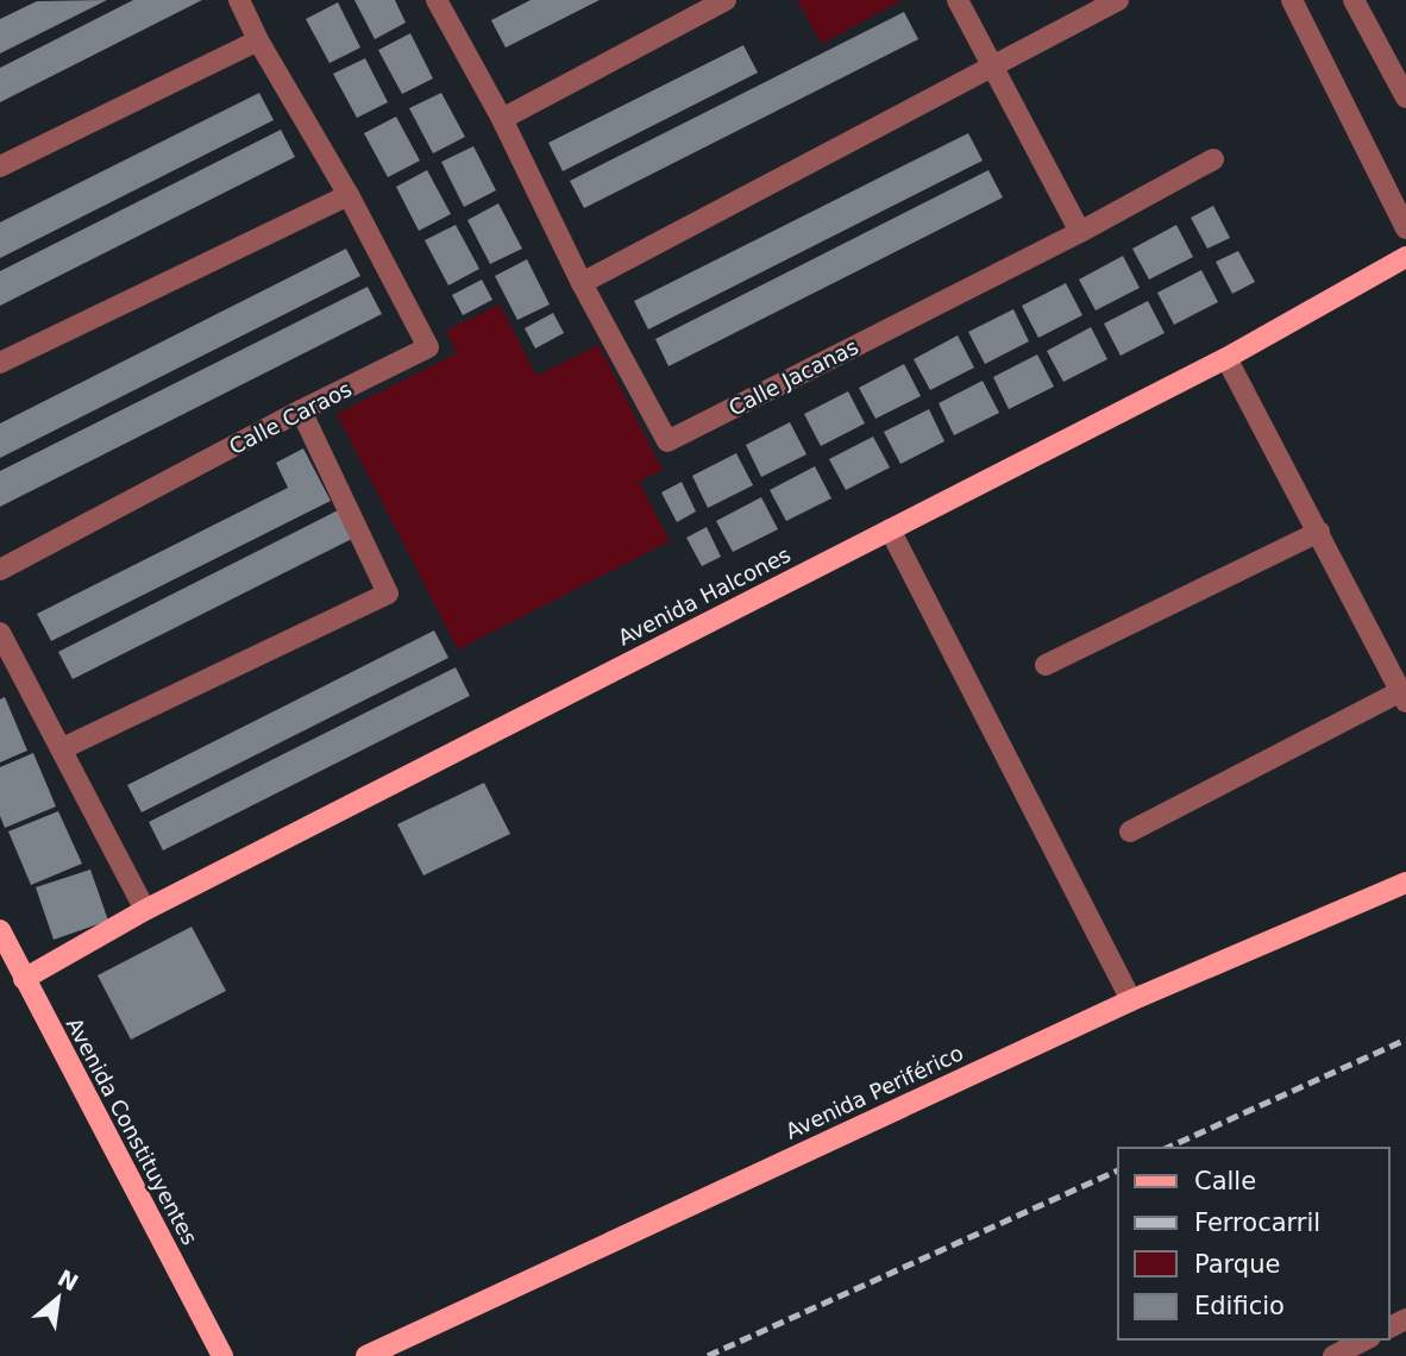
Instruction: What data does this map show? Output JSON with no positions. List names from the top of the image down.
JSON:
{
  "streets": {
    "main road": ["Avenida Halcones", "Avenida Periférico", "Avenida Constituyentes"],
    "street": ["Calle Jacanas", "Calle Caraos"]
  },
  "crossings": [
    ["Avenida Halcones", "Avenida Constituyentes"]
  ],
  "legend": [
    "Calle",
    "Ferrocarril",
    "Parque",
    "Edificio"
  ],
  "north": "top right"
}
